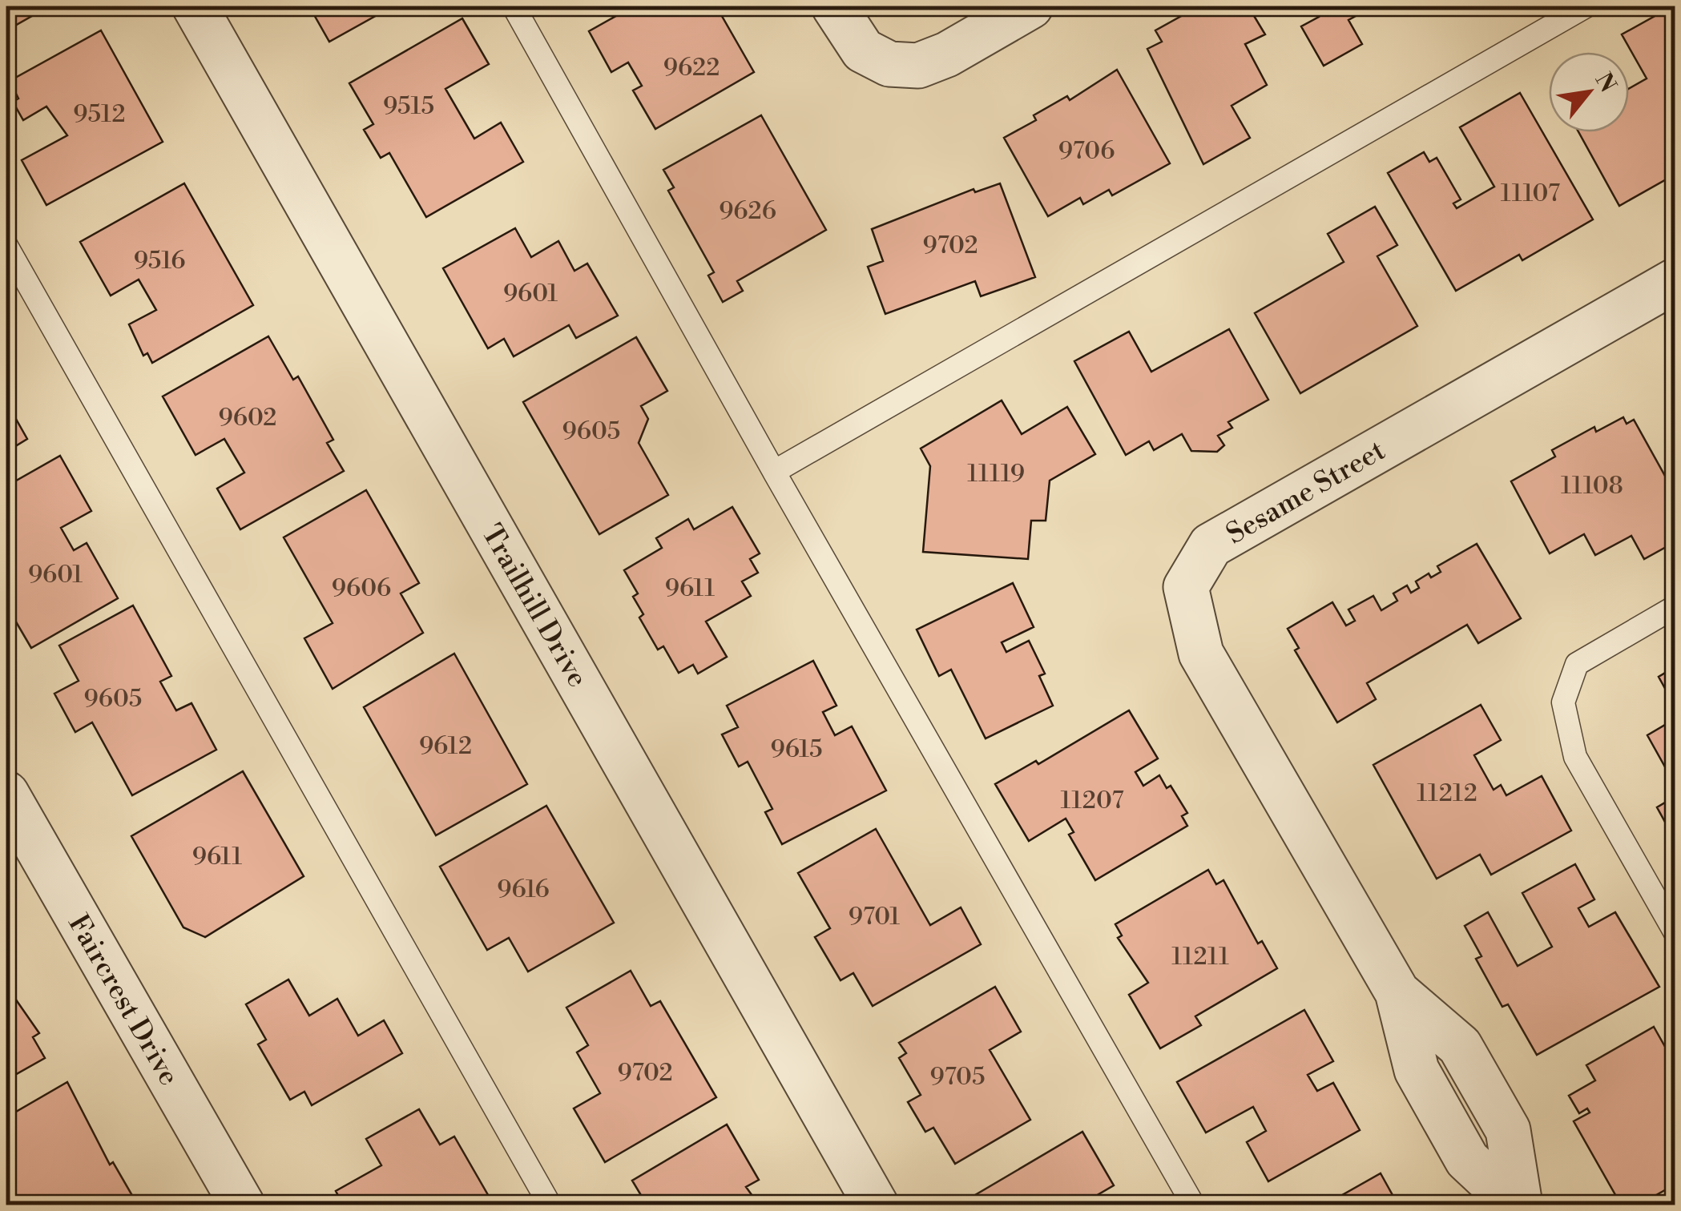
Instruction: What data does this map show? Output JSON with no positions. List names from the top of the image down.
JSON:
{
  "streets": {
    "street": ["Sesame Street", "Trailhill Drive", "Faircrest Drive"]
  },
  "house_numbers": [
    "9622",
    "9515",
    "9512",
    "9706",
    "11107",
    "9626",
    "9702",
    "9516",
    "9601",
    "9602",
    "9605",
    "11119",
    "11108",
    "9601",
    "9606",
    "9611",
    "9605",
    "9612",
    "9615",
    "11212",
    "11207",
    "9611",
    "9616",
    "9701",
    "11211",
    "9702",
    "9705"
  ],
  "north": "top right"
}
